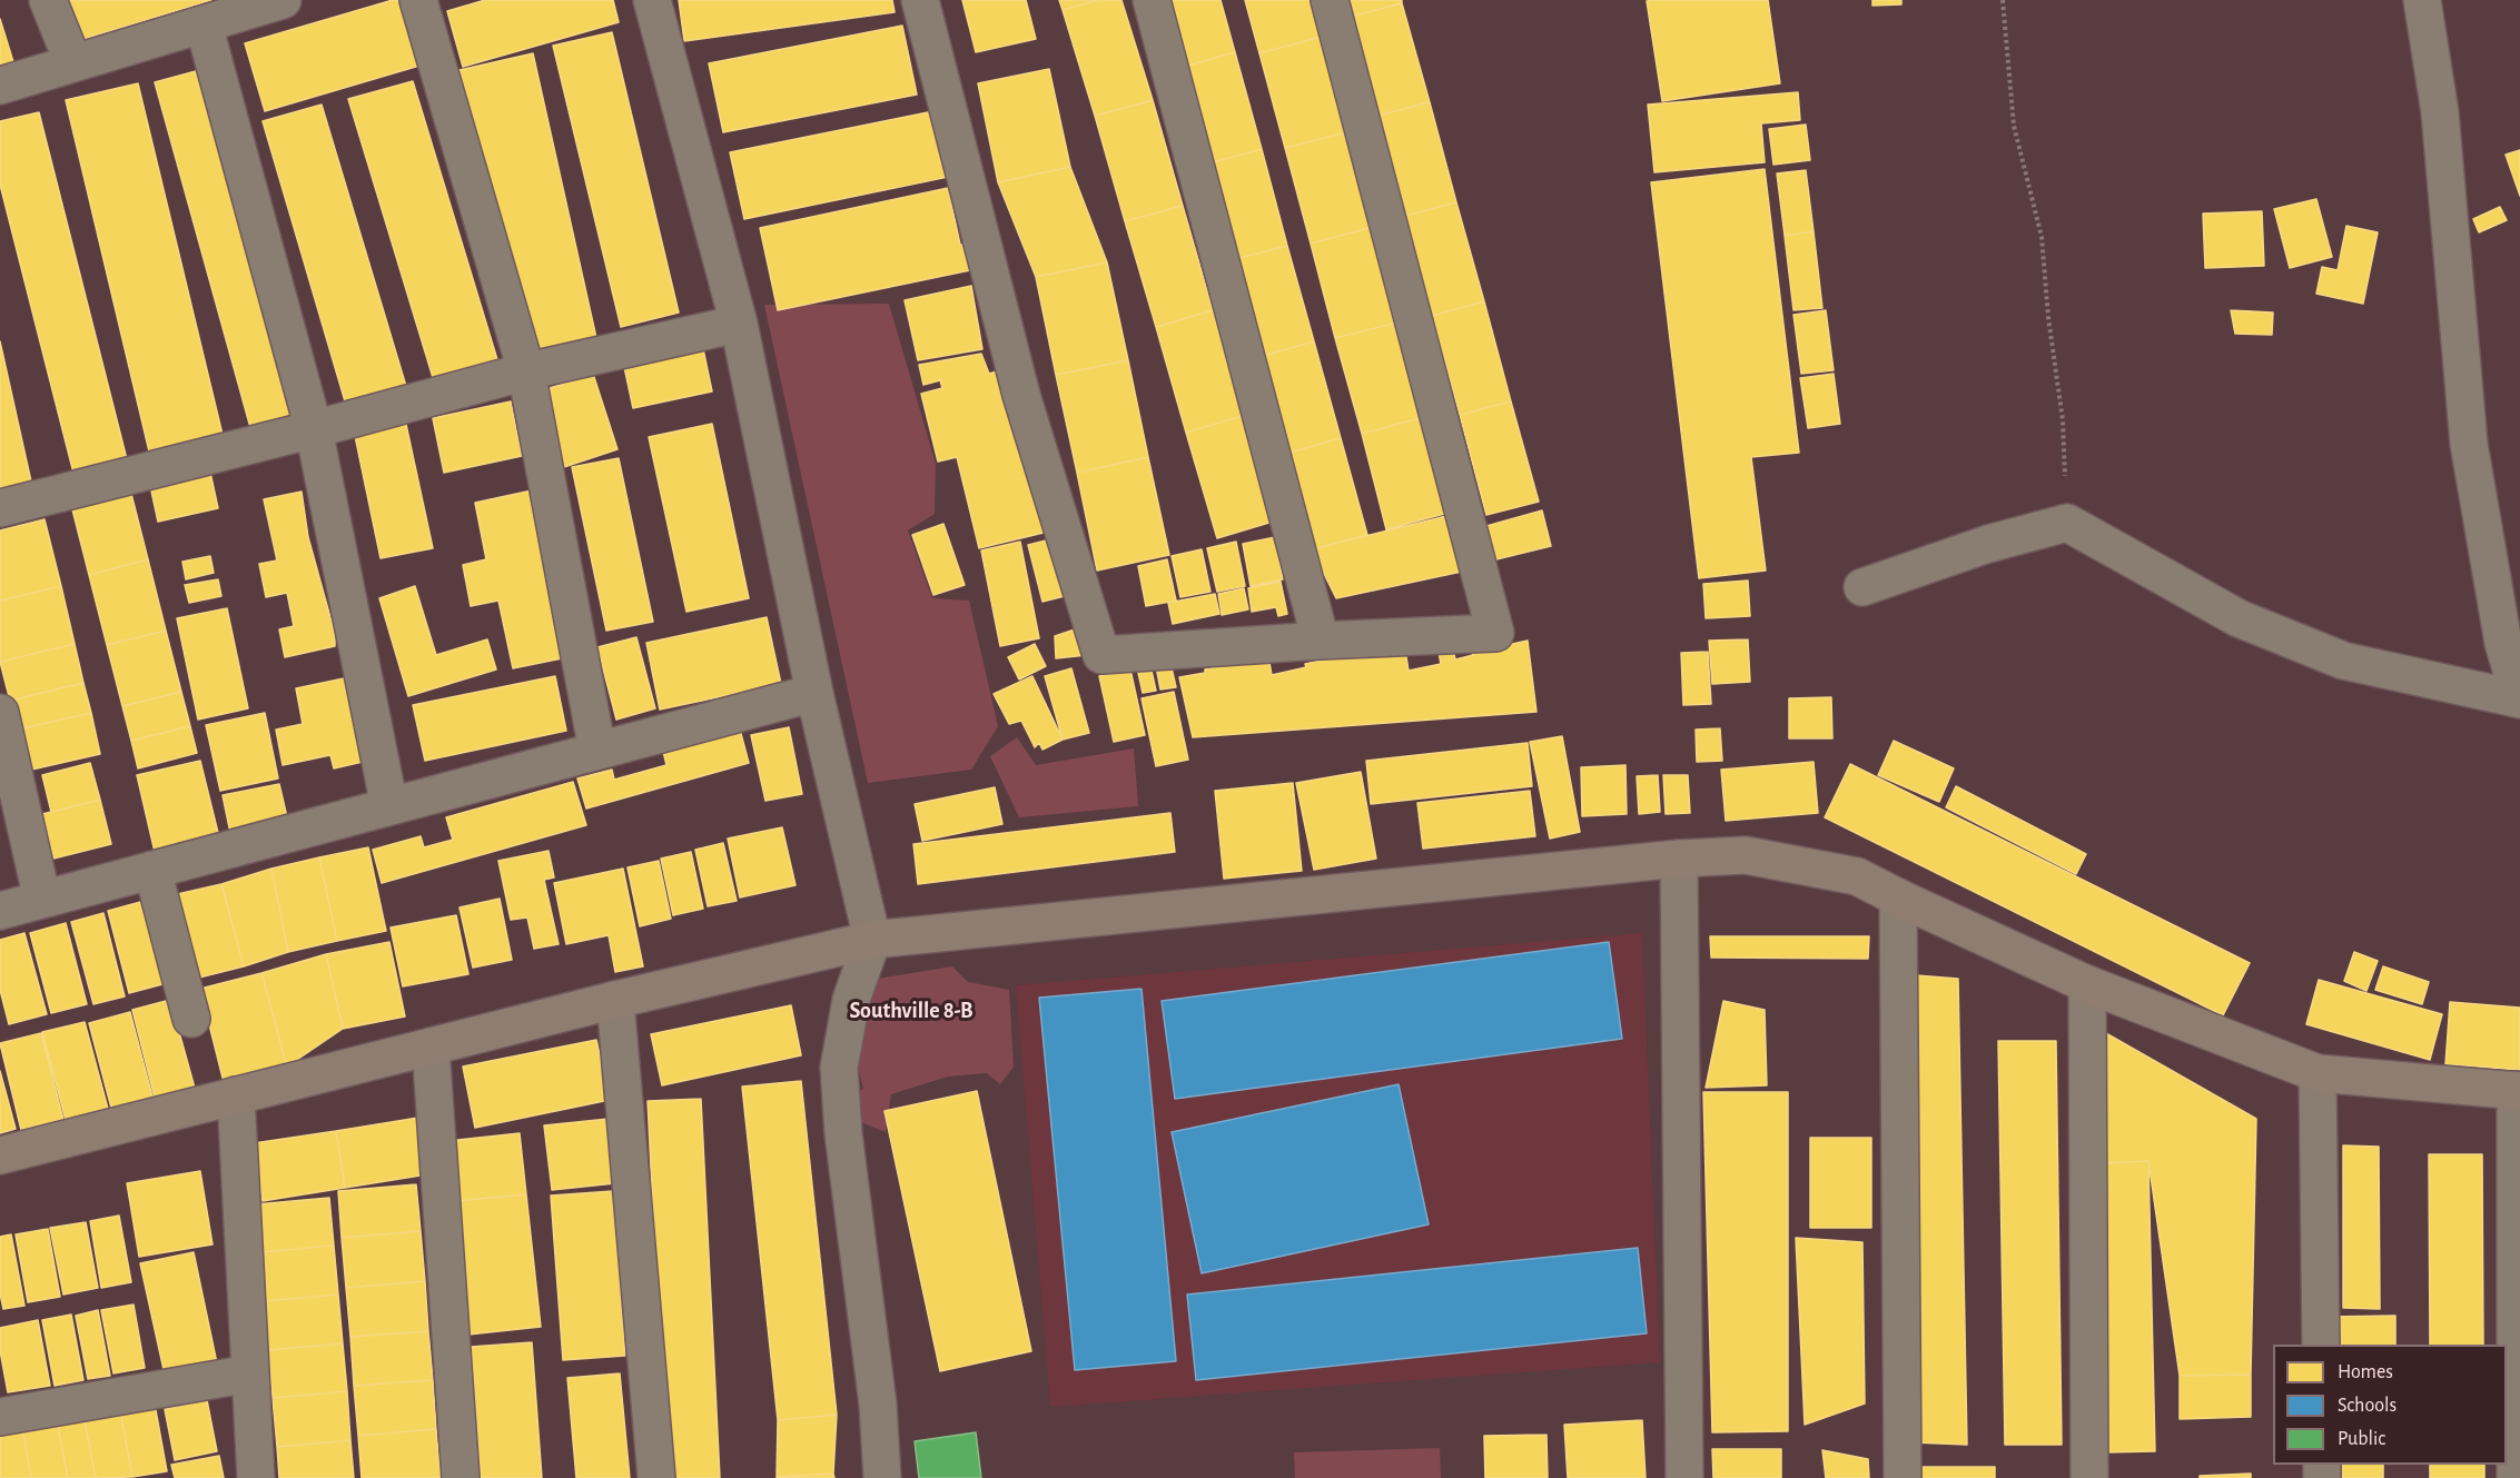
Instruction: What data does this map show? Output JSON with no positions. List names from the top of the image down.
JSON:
{
  "districts": ["Southville 8-B"],
  "legend": ["Homes", "Schools", "Public"]
}
